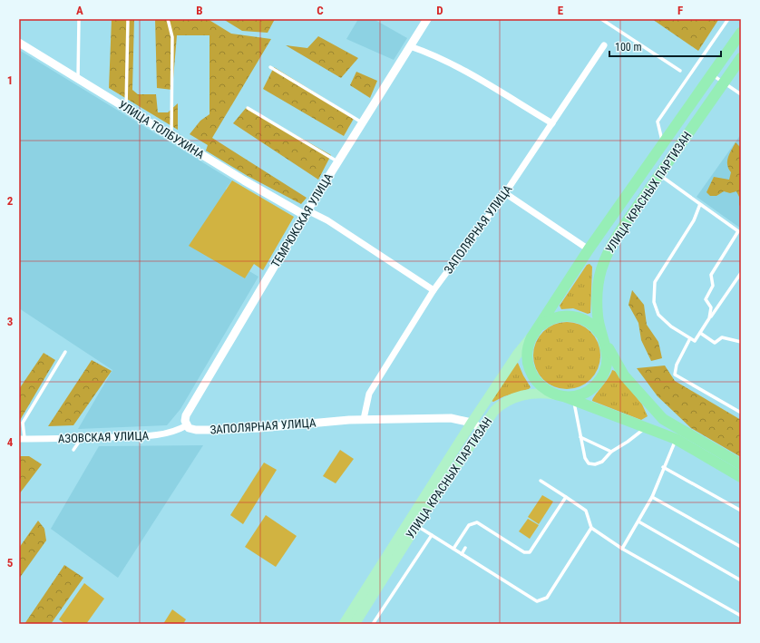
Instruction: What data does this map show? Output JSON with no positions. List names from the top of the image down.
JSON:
{
  "streets": {
    "highway": ["УЛИЦА КРАСНЫХ ПАРТИЗАН"],
    "street": [
      "УЛИЦА ТОЛБУХИНА",
      "ТЕМРЮКСКАЯ УЛИЦА",
      "ЗАПОЛЯРНАЯ УЛИЦА",
      "АЗОВСКАЯ УЛИЦА"
    ]
  },
  "crossings": [
    ["УЛИЦА ТОЛБУХИНА", "ТЕМРЮКСКАЯ УЛИЦА"],
    ["УЛИЦА КРАСНЫХ ПАРТИЗАН", "ЗАПОЛЯРНАЯ УЛИЦА"],
    ["ТЕМРЮКСКАЯ УЛИЦА", "ЗАПОЛЯРНАЯ УЛИЦА"],
    ["ТЕМРЮКСКАЯ УЛИЦА", "АЗОВСКАЯ УЛИЦА"],
    ["ЗАПОЛЯРНАЯ УЛИЦА", "АЗОВСКАЯ УЛИЦА"]
  ],
  "scale_bar": "100 m",
  "grid": {
    "columns": [
      "A",
      "B",
      "C",
      "D",
      "E",
      "F"
    ],
    "rows": [
      "1",
      "2",
      "3",
      "4",
      "5"
    ]
  }
}
